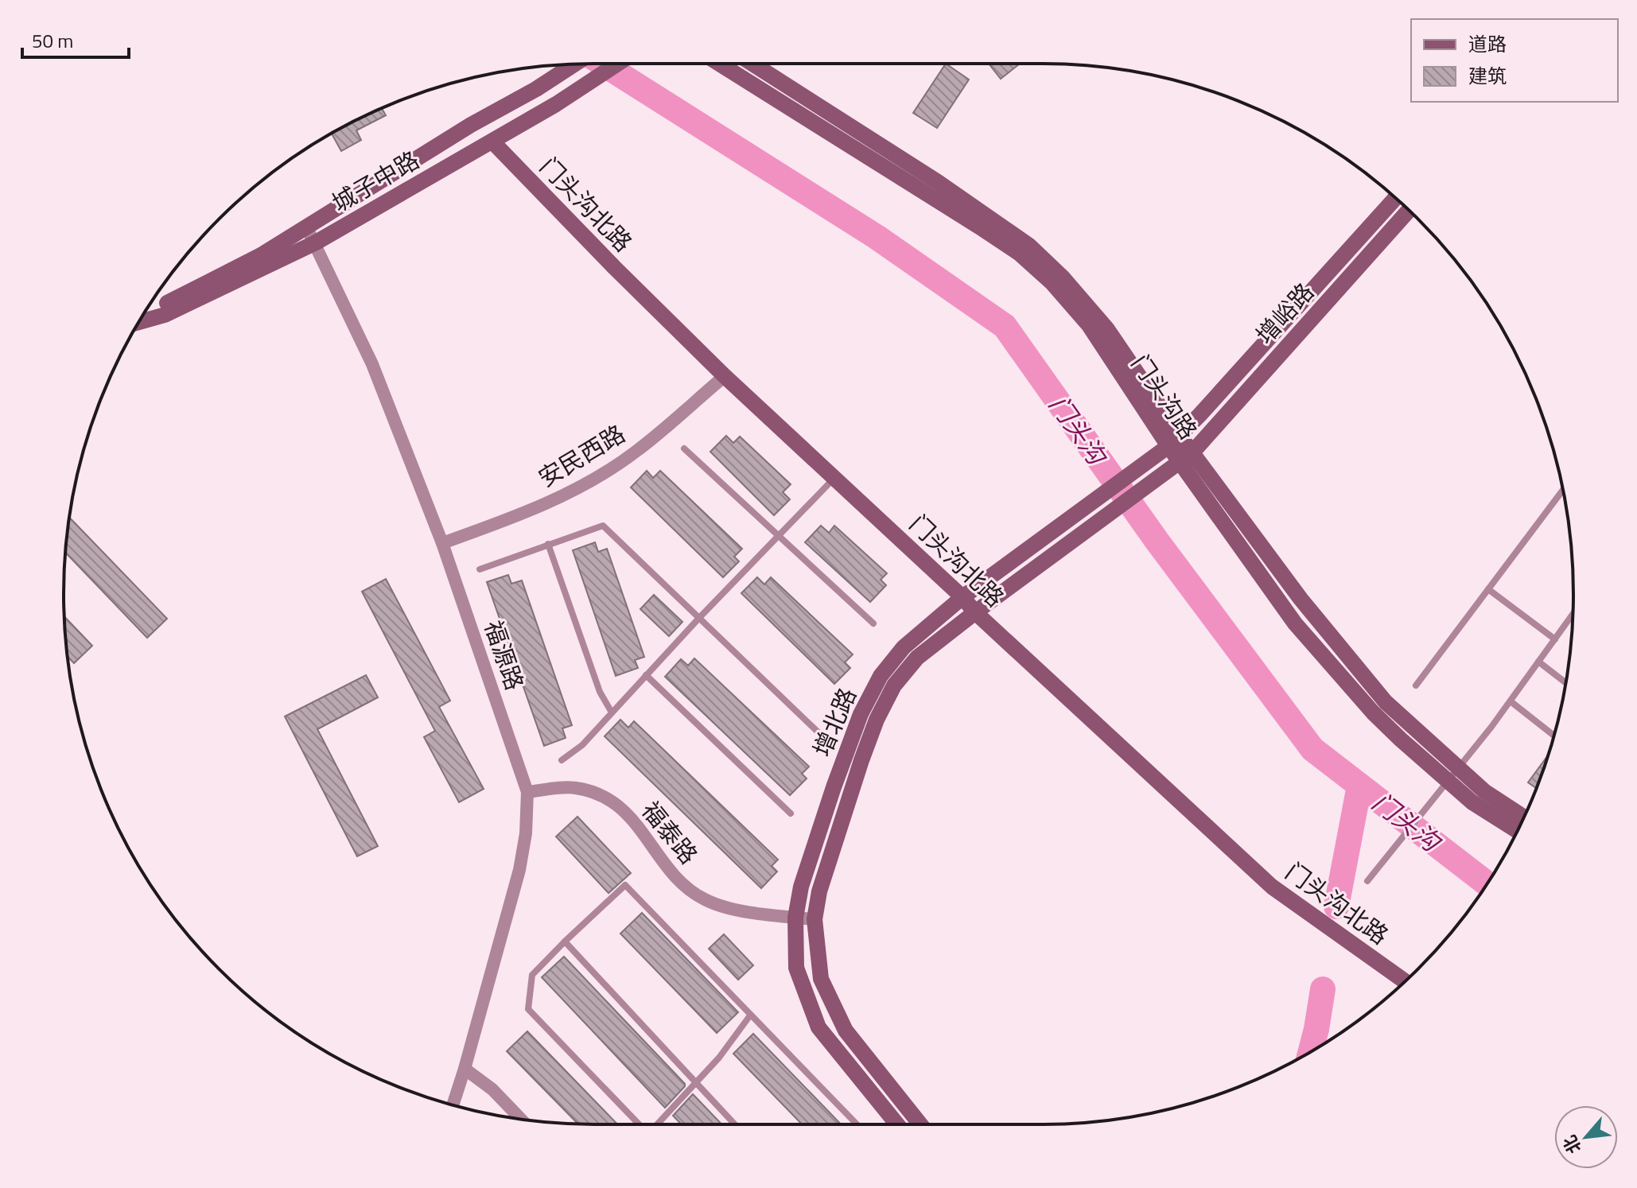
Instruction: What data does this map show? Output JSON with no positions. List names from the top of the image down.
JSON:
{
  "streets": {
    "street": [
      "城子中路",
      "门头沟北路",
      "增峪路",
      "门头沟路",
      "安民西路",
      "福源路",
      "增北路",
      "福泰路"
    ]
  },
  "crossings": [
    ["城子中路", "门头沟北路"],
    ["城子中路", "福源路"],
    ["门头沟北路", "安民西路"],
    ["门头沟北路", "增北路"],
    ["增峪路", "门头沟路"],
    ["增峪路", "增北路"],
    ["门头沟路", "增北路"],
    ["安民西路", "福源路"],
    ["福源路", "福泰路"],
    ["增北路", "福泰路"]
  ],
  "water": ["门头沟"],
  "legend": ["道路", "建筑"],
  "scale_bar": "50 m",
  "north": "bottom left"
}
